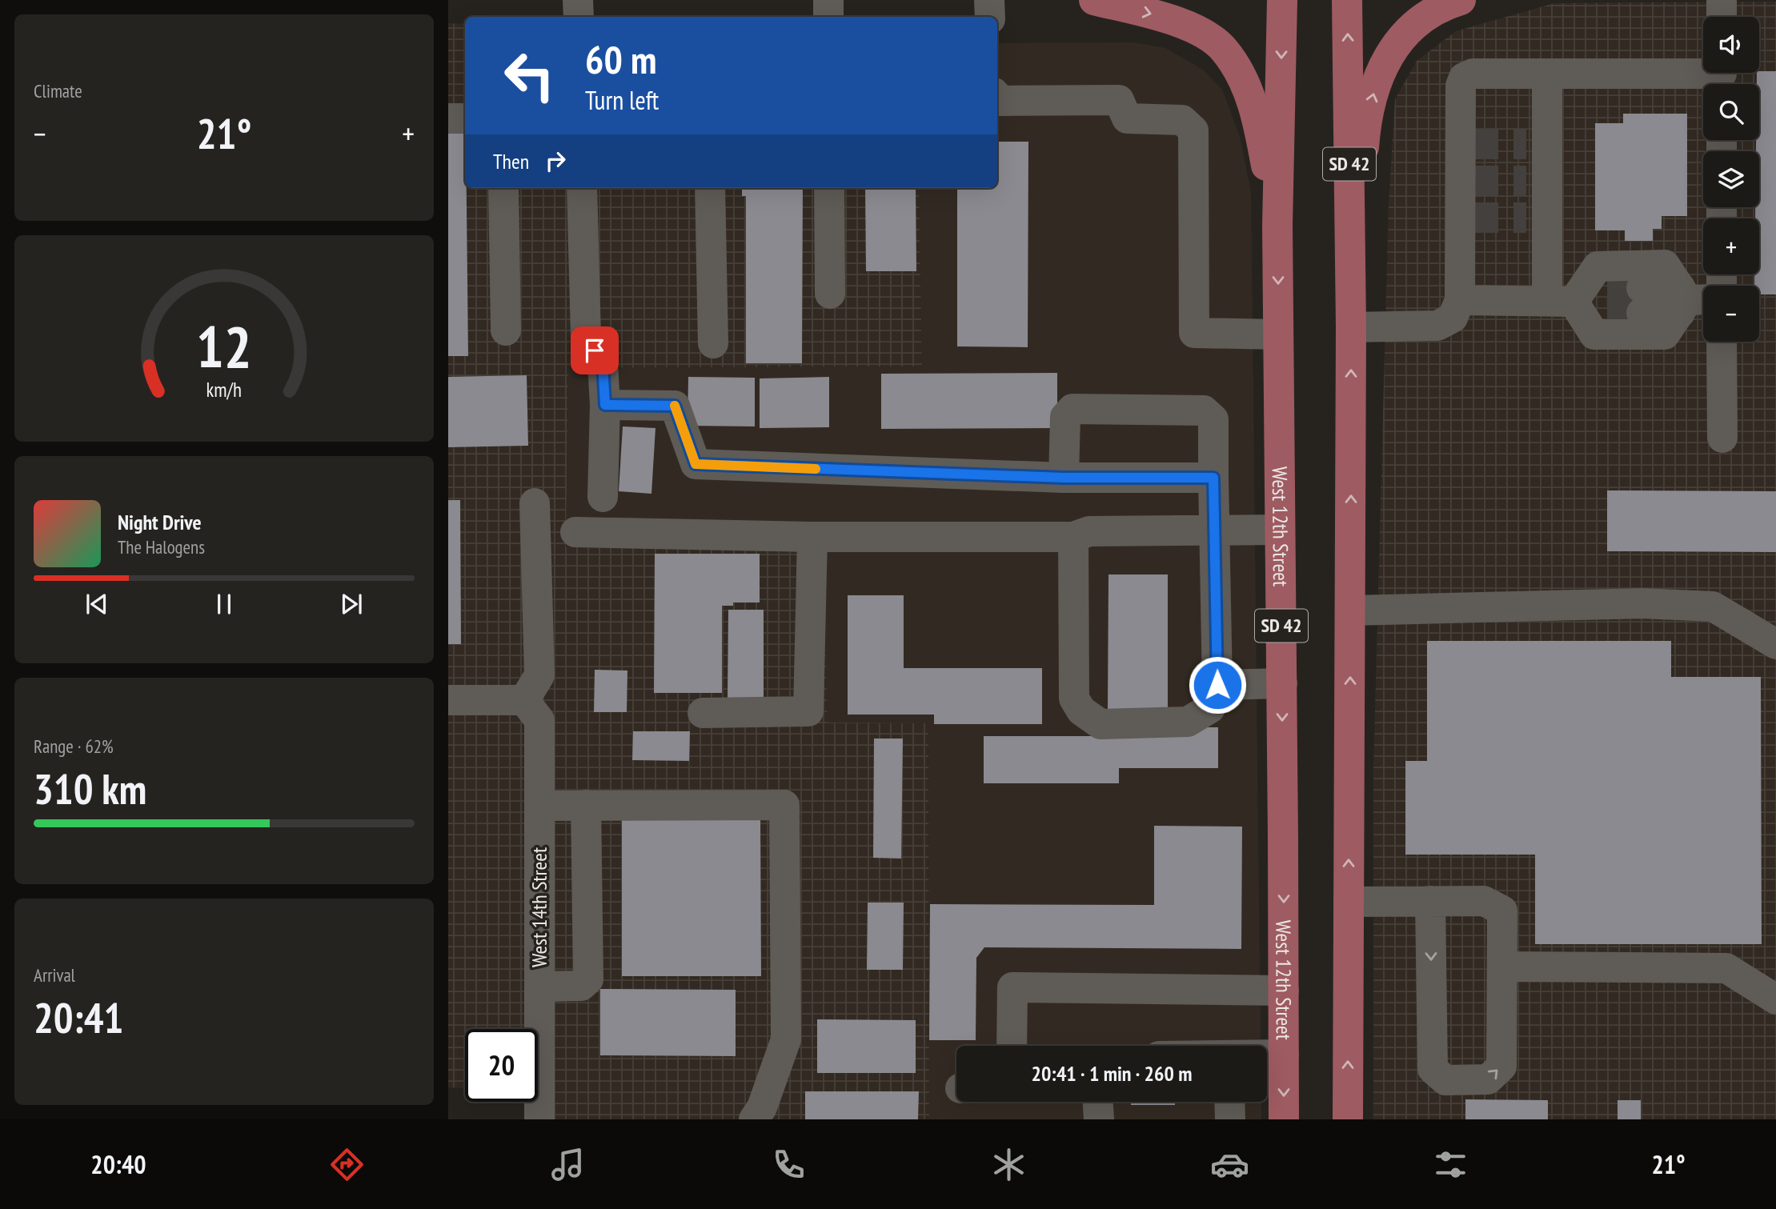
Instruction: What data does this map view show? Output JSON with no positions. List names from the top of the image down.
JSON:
{
  "streets": {
    "main road": ["SD 42", "West 12th Street"],
    "street": ["West 14th Street"]
  },
  "page": {
    "tile": [
      "Climate",
      ["Range · 62%", "310 km"],
      ["Arrival", "20:41"]
    ],
    "map_buttons": ["+", "−"],
    "turn": ["60 m", "Turn left"],
    "heat": ["−", "21°", "+"],
    "then": "Then",
    "song": ["Night Drive", "The Halogens"],
    "limit": "20",
    "trip": "20:41 · 1 min · 260 m",
    "tabs": ["20:40", "21°"],
    "gauge": ["12", "km/h"]
  }
}
